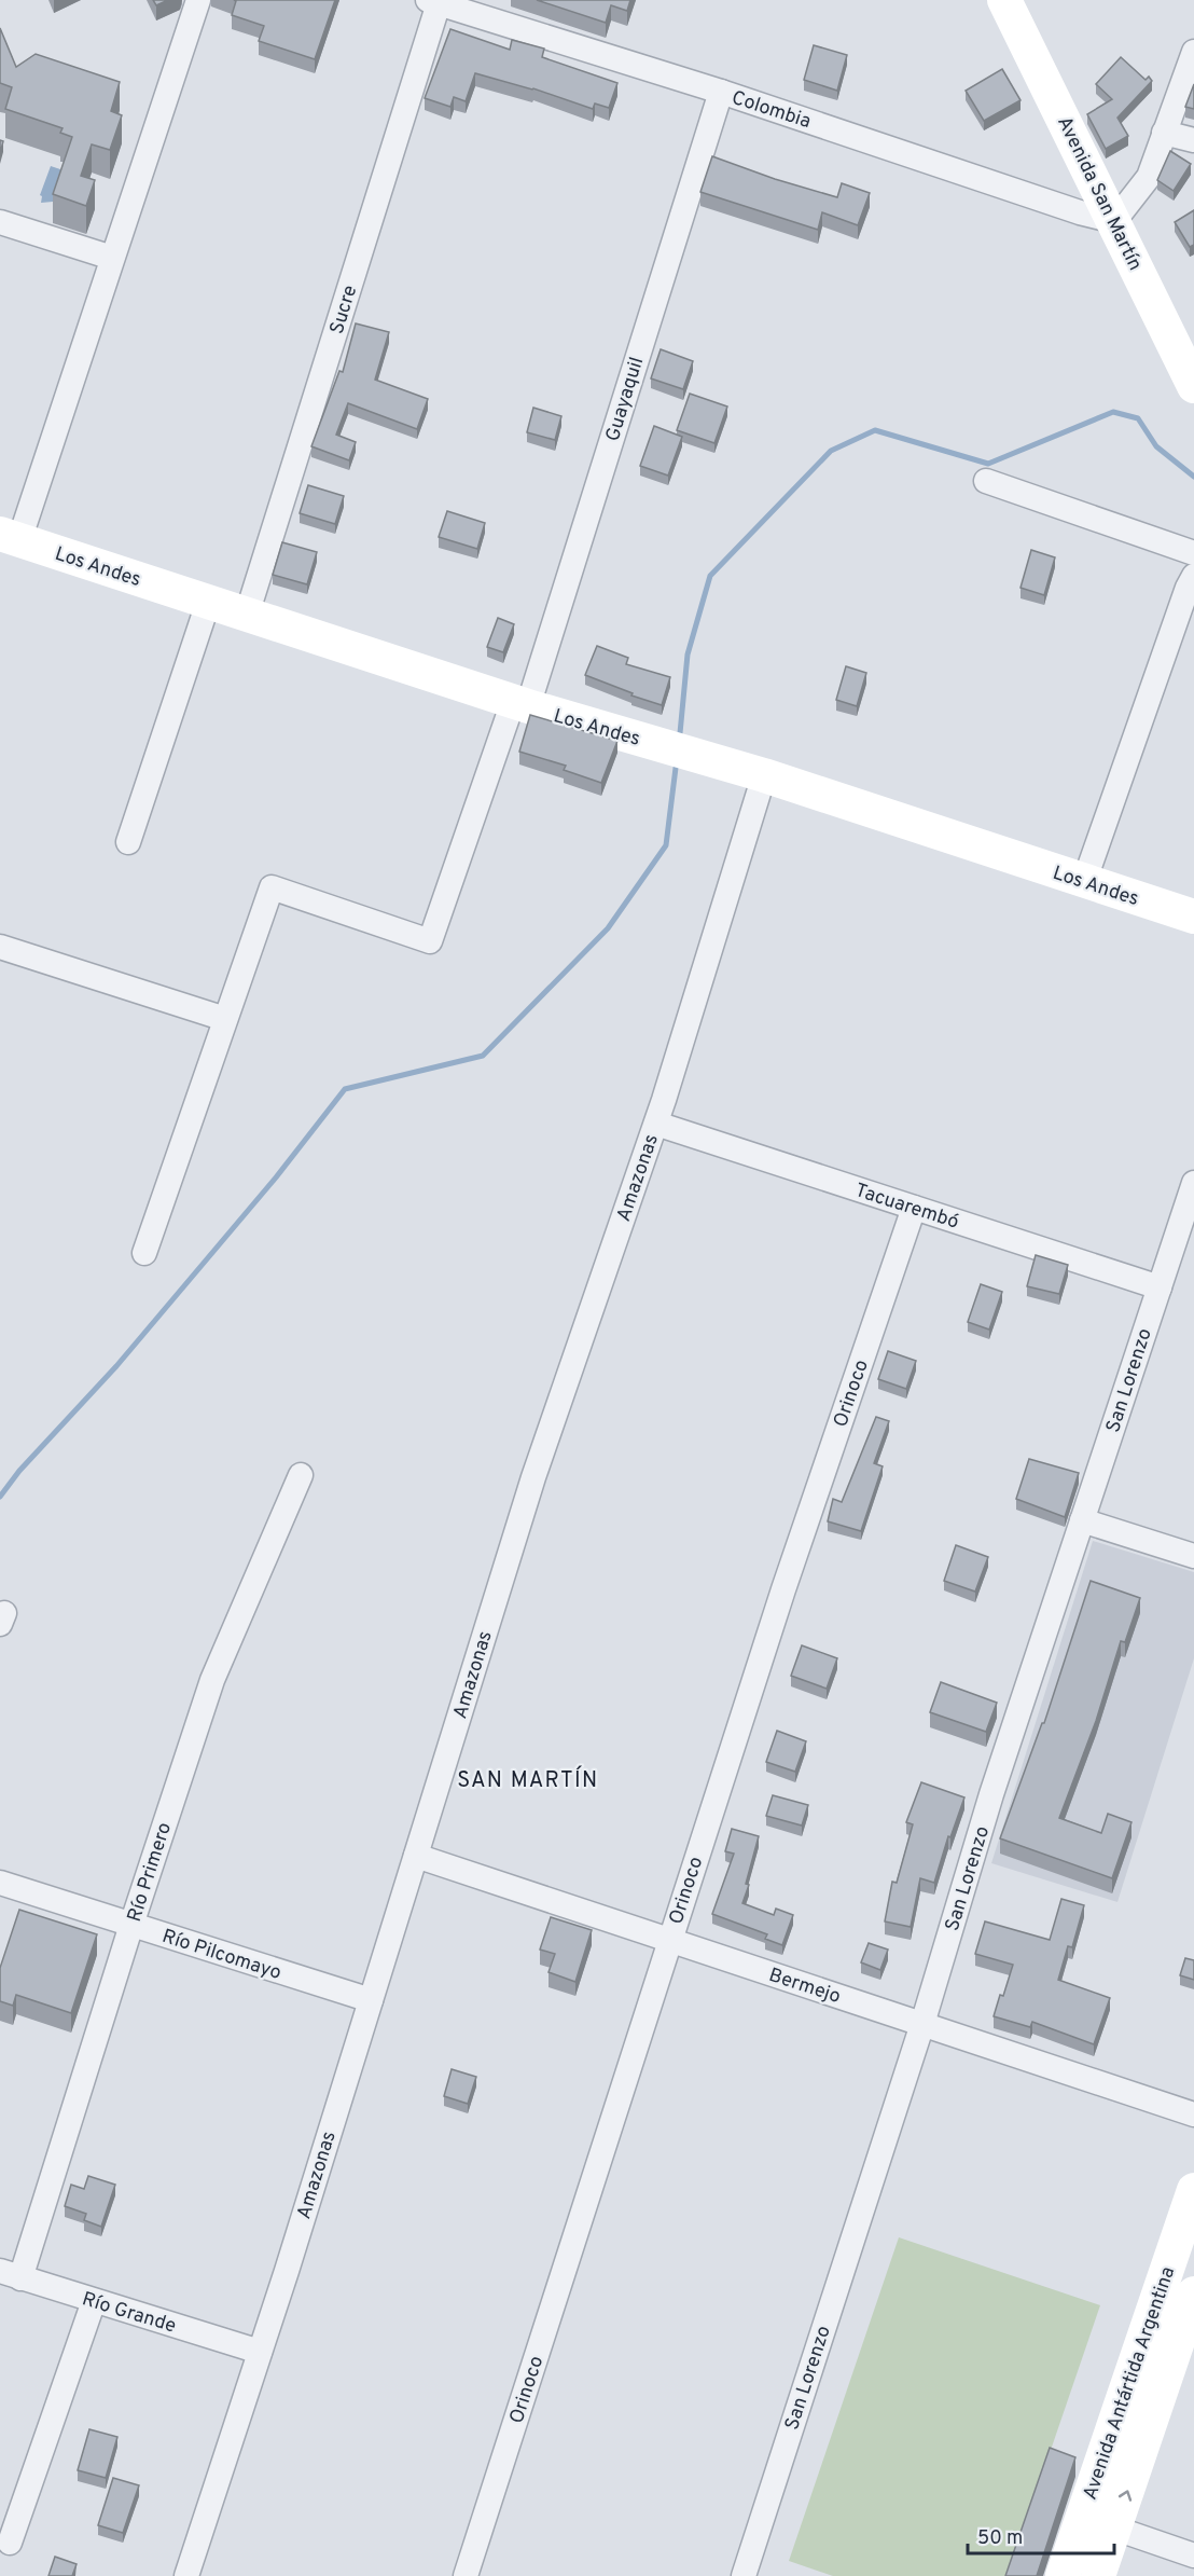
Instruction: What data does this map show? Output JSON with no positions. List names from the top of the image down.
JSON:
{
  "streets": {
    "main road": ["Avenida San Martín", "Los Andes", "Avenida Antártida Argentina"],
    "street": [
      "Colombia",
      "Sucre",
      "Guayaquil",
      "Amazonas",
      "Tacuarembó",
      "San Lorenzo",
      "Orinoco",
      "Río Primero",
      "Río Pilcomayo",
      "Bermejo",
      "Río Grande"
    ]
  },
  "crossings": [
    ["Colombia", "Avenida San Martín"],
    ["Colombia", "Sucre"],
    ["Colombia", "Guayaquil"],
    ["Sucre", "Los Andes"],
    ["Guayaquil", "Los Andes"],
    ["Los Andes", "Amazonas"],
    ["Amazonas", "Tacuarembó"],
    ["Amazonas", "Río Pilcomayo"],
    ["Amazonas", "Bermejo"],
    ["Amazonas", "Río Grande"],
    ["Tacuarembó", "San Lorenzo"],
    ["Tacuarembó", "Orinoco"],
    ["San Lorenzo", "Bermejo"],
    ["Orinoco", "Bermejo"],
    ["Río Primero", "Río Pilcomayo"],
    ["Río Primero", "Río Grande"]
  ],
  "districts": ["SAN MARTÍN"],
  "scale_bar": "50 m"
}
